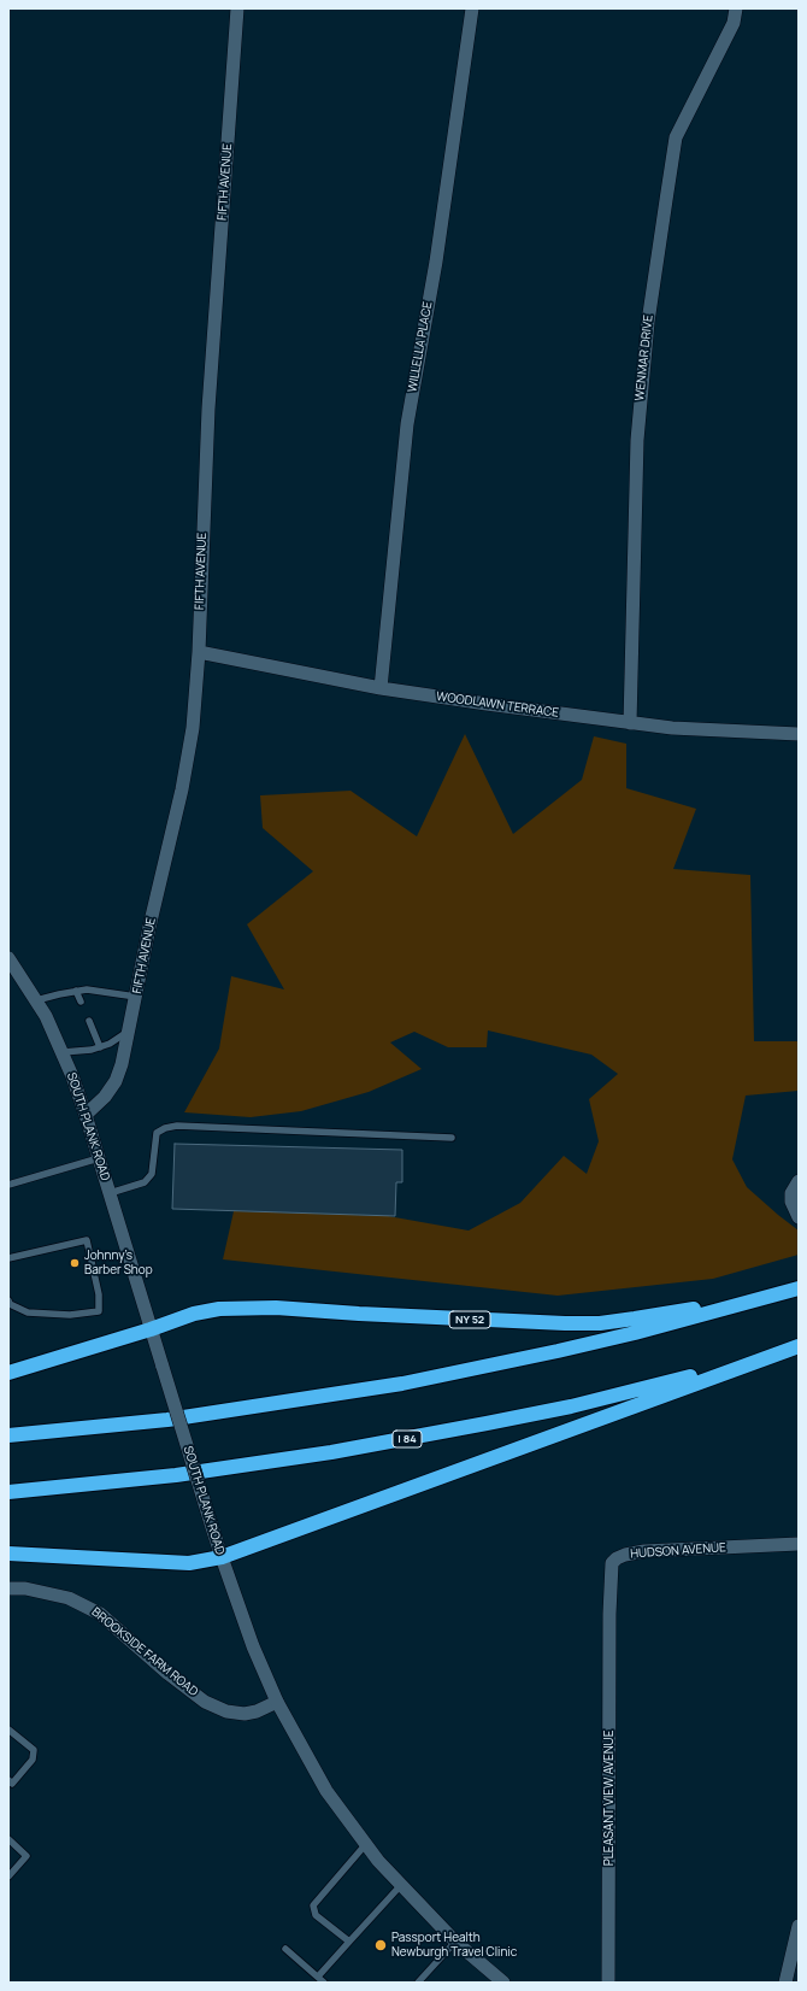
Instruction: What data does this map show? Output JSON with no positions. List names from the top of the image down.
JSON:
{
  "streets": {
    "highway": ["NY 52", "I 84"],
    "street": [
      "FIFTH AVENUE",
      "WILLELLA PLACE",
      "WENMAR DRIVE",
      "WOODLAWN TERRACE",
      "SOUTH PLANK ROAD",
      "HUDSON AVENUE",
      "BROOKSIDE FARM ROAD",
      "PLEASANT VIEW AVENUE"
    ]
  },
  "crossings": [
    ["FIFTH AVENUE", "WOODLAWN TERRACE"],
    ["FIFTH AVENUE", "SOUTH PLANK ROAD"],
    ["WILLELLA PLACE", "WOODLAWN TERRACE"],
    ["WENMAR DRIVE", "WOODLAWN TERRACE"],
    ["SOUTH PLANK ROAD", "NY 52"],
    ["SOUTH PLANK ROAD", "BROOKSIDE FARM ROAD"],
    ["HUDSON AVENUE", "PLEASANT VIEW AVENUE"]
  ],
  "places": ["Johnny’s Barber Shop", "Passport Health Newburgh Travel Clinic"]
}
